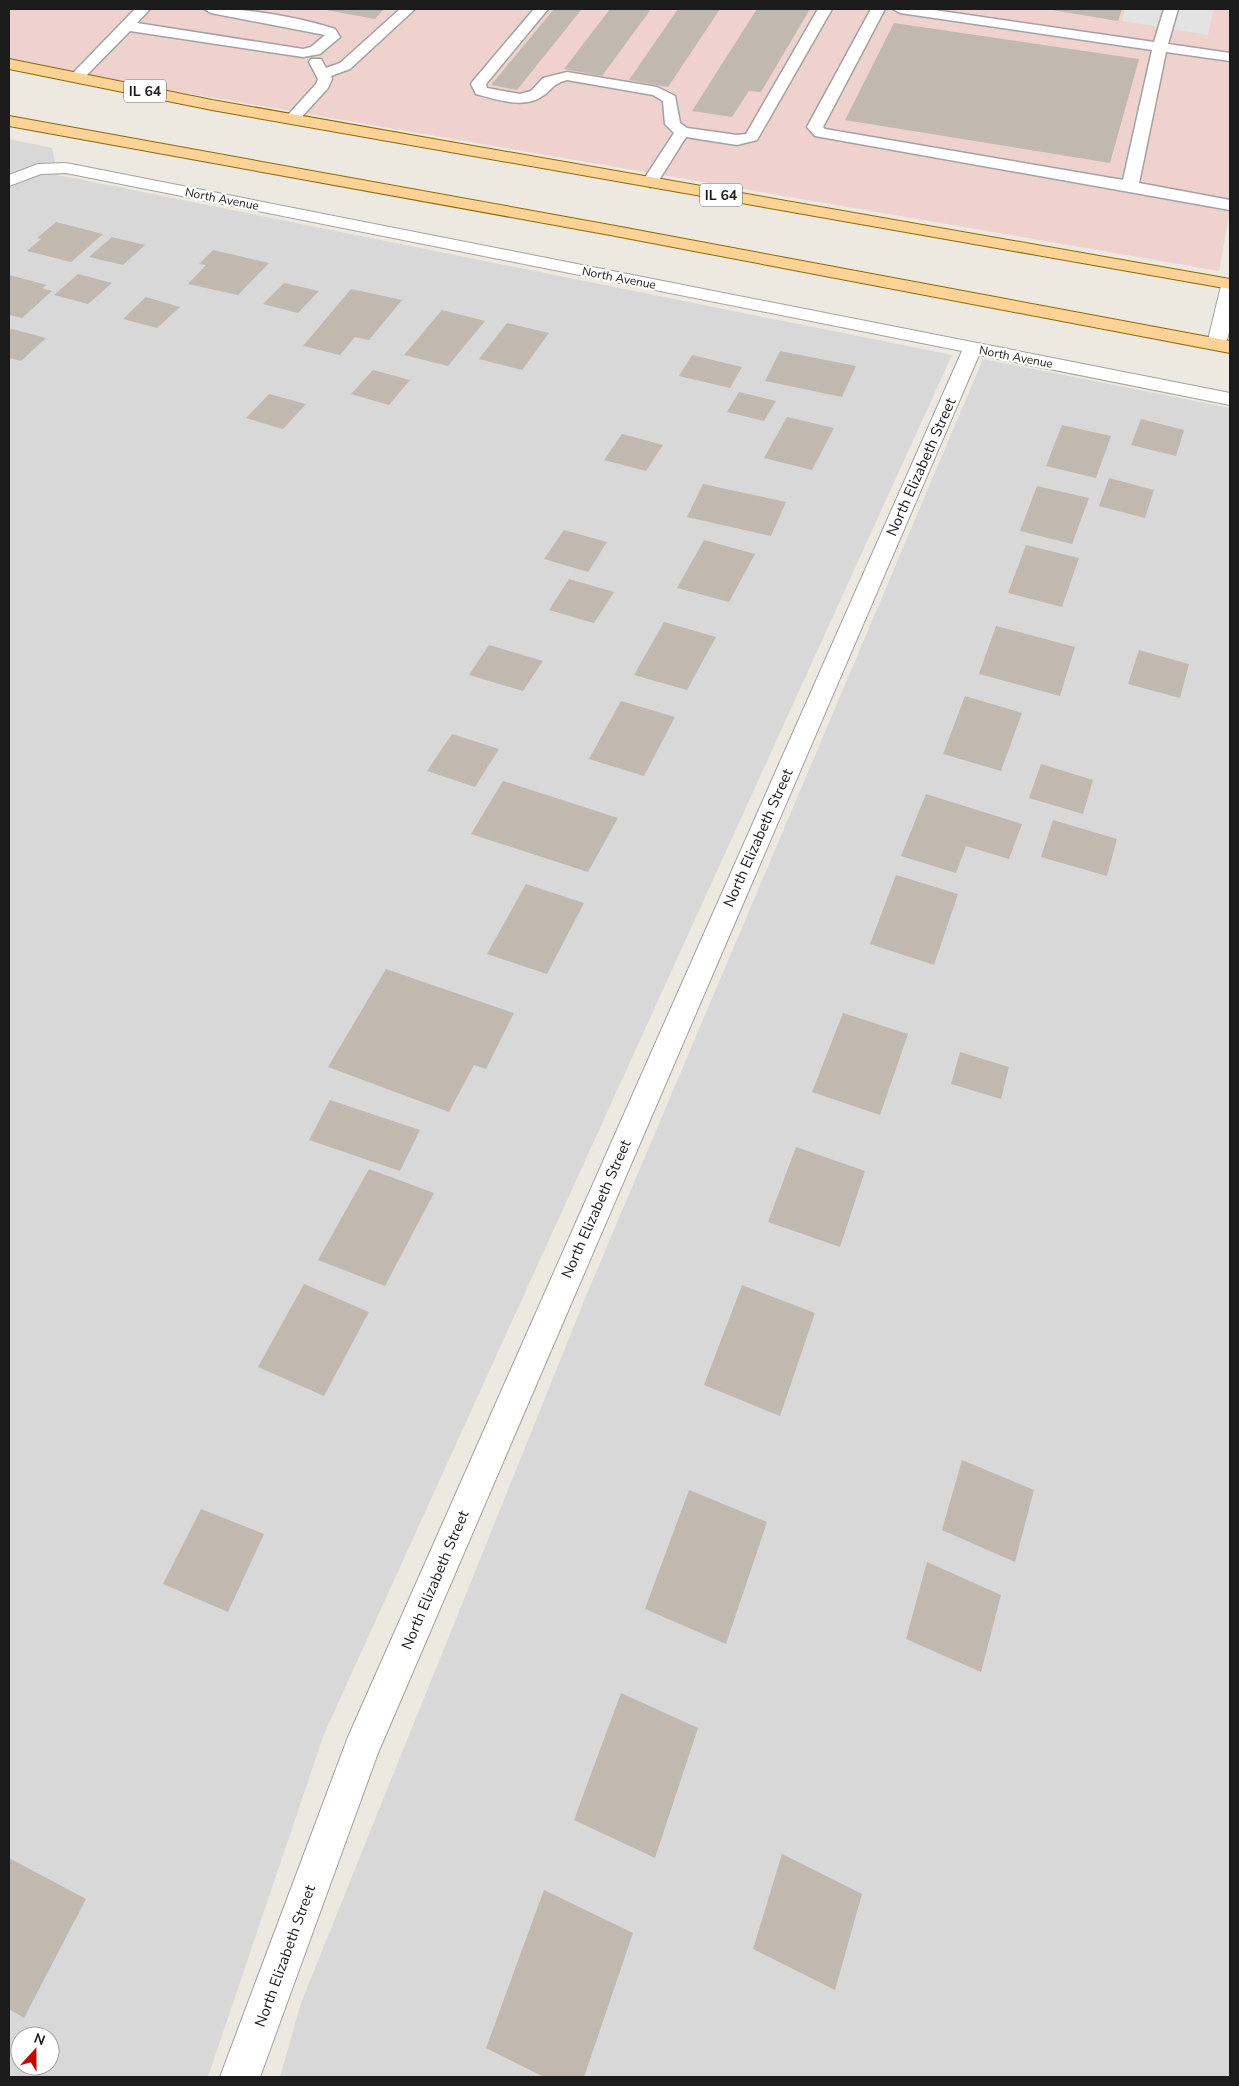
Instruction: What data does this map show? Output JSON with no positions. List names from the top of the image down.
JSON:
{
  "streets": {
    "main road": ["IL 64"],
    "street": ["North Avenue", "North Elizabeth Street"]
  },
  "crossings": [
    ["North Avenue", "North Elizabeth Street"]
  ],
  "north": "top"
}
